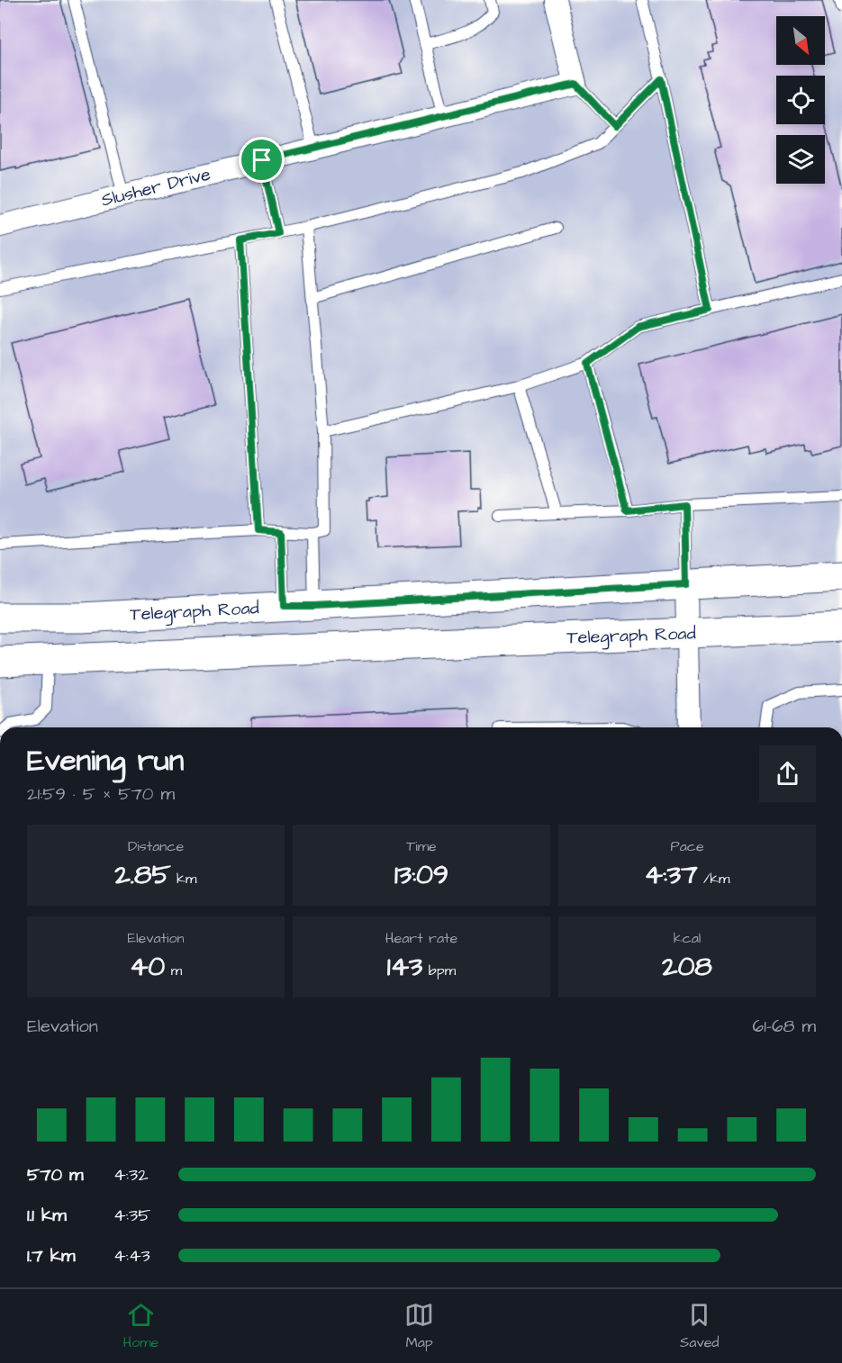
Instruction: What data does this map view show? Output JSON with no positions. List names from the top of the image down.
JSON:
{
  "streets": {
    "main road": ["Telegraph Road"],
    "street": ["Slusher Drive"]
  },
  "north": "bottom right",
  "page": {
    "heading": ["Evening run", "21:59 · 5 × 570 m"],
    "stats": [
      ["Distance", "2.85 km"],
      ["Time", "13:09"],
      ["Pace", "4:37 /km"],
      ["Elevation", "40 m"],
      ["Heart rate", "143 bpm"],
      ["kcal", "208"]
    ],
    "chart": ["Elevation", "61–68 m"],
    "list": [
      {
        "name": "570 m",
        "note": "4:32"
      },
      {
        "name": "1.1 km",
        "note": "4:35"
      },
      {
        "name": "1.7 km",
        "note": "4:43"
      }
    ],
    "tabs": ["Home", "Map", "Saved"]
  }
}
